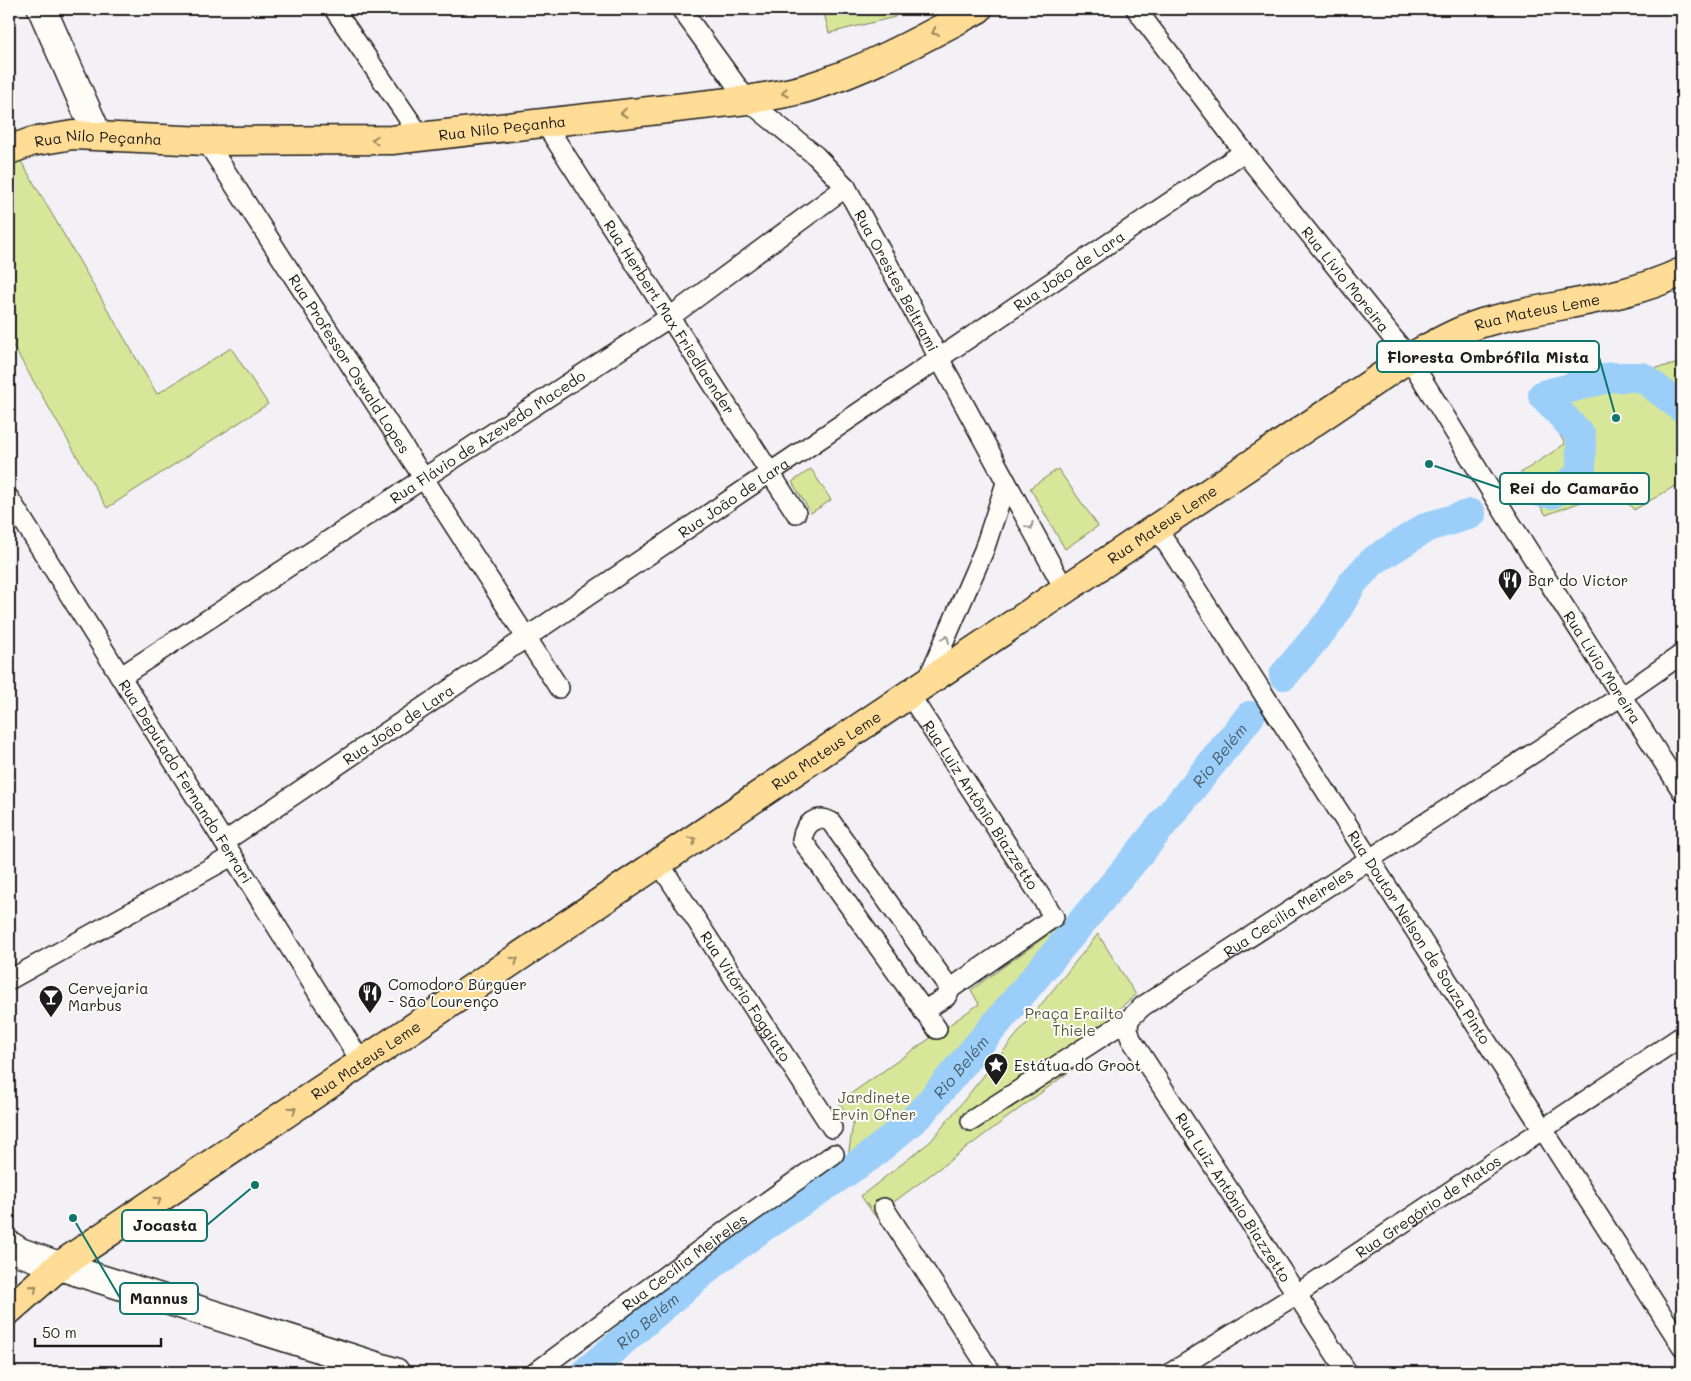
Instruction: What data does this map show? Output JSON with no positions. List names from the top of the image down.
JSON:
{
  "streets": {
    "main road": ["Rua Nilo Peçanha", "Rua Mateus Leme"],
    "street": [
      "Rua João de Lara",
      "Rua Lívio Moreira",
      "Rua Orestes Beltrami",
      "Rua Herbert Max Friedlaender",
      "Rua Professor Oswald Lopes",
      "Rua Flávio de Azevedo Macedo",
      "Rua Deputado Fernando Ferrari",
      "Rua Luiz Antônio Biazzetto",
      "Rua Cecília Meireles",
      "Rua Doutor Nelson de Souza Pinto",
      "Rua Vitório Foggiato",
      "Rua Gregório de Matos"
    ]
  },
  "crossings": [
    ["Rua Nilo Peçanha", "Rua Orestes Beltrami"],
    ["Rua Nilo Peçanha", "Rua Herbert Max Friedlaender"],
    ["Rua Nilo Peçanha", "Rua Professor Oswald Lopes"],
    ["Rua João de Lara", "Rua Lívio Moreira"],
    ["Rua João de Lara", "Rua Orestes Beltrami"],
    ["Rua João de Lara", "Rua Herbert Max Friedlaender"],
    ["Rua João de Lara", "Rua Professor Oswald Lopes"],
    ["Rua João de Lara", "Rua Deputado Fernando Ferrari"],
    ["Rua Lívio Moreira", "Rua Mateus Leme"],
    ["Rua Lívio Moreira", "Rua Cecília Meireles"],
    ["Rua Orestes Beltrami", "Rua Mateus Leme"],
    ["Rua Orestes Beltrami", "Rua Flávio de Azevedo Macedo"],
    ["Rua Mateus Leme", "Rua Deputado Fernando Ferrari"],
    ["Rua Mateus Leme", "Rua Luiz Antônio Biazzetto"],
    ["Rua Mateus Leme", "Rua Doutor Nelson de Souza Pinto"],
    ["Rua Mateus Leme", "Rua Vitório Foggiato"],
    ["Rua Herbert Max Friedlaender", "Rua Flávio de Azevedo Macedo"],
    ["Rua Professor Oswald Lopes", "Rua Flávio de Azevedo Macedo"],
    ["Rua Flávio de Azevedo Macedo", "Rua Deputado Fernando Ferrari"],
    ["Rua Luiz Antônio Biazzetto", "Rua Cecília Meireles"],
    ["Rua Luiz Antônio Biazzetto", "Rua Gregório de Matos"],
    ["Rua Cecília Meireles", "Rua Doutor Nelson de Souza Pinto"],
    ["Rua Doutor Nelson de Souza Pinto", "Rua Gregório de Matos"]
  ],
  "one_way": ["Rua Nilo Peçanha", "Rua Mateus Leme"],
  "water": ["Rio Belém"],
  "parks": ["Praça Erailto Thiele", "Jardinete Ervin Ofner"],
  "places": {
    "other": [
      "Floresta Ombrófila Mista",
      "Rei do Camarão",
      "Jocasta",
      "Mannus"
    ],
    "restaurant": ["Bar do Victor", "Comodoro Búrguer - São Lourenço"],
    "bar": ["Cervejaria Marbus"],
    "place": ["Estátua do Groot"]
  },
  "scale_bar": "50 m"
}
